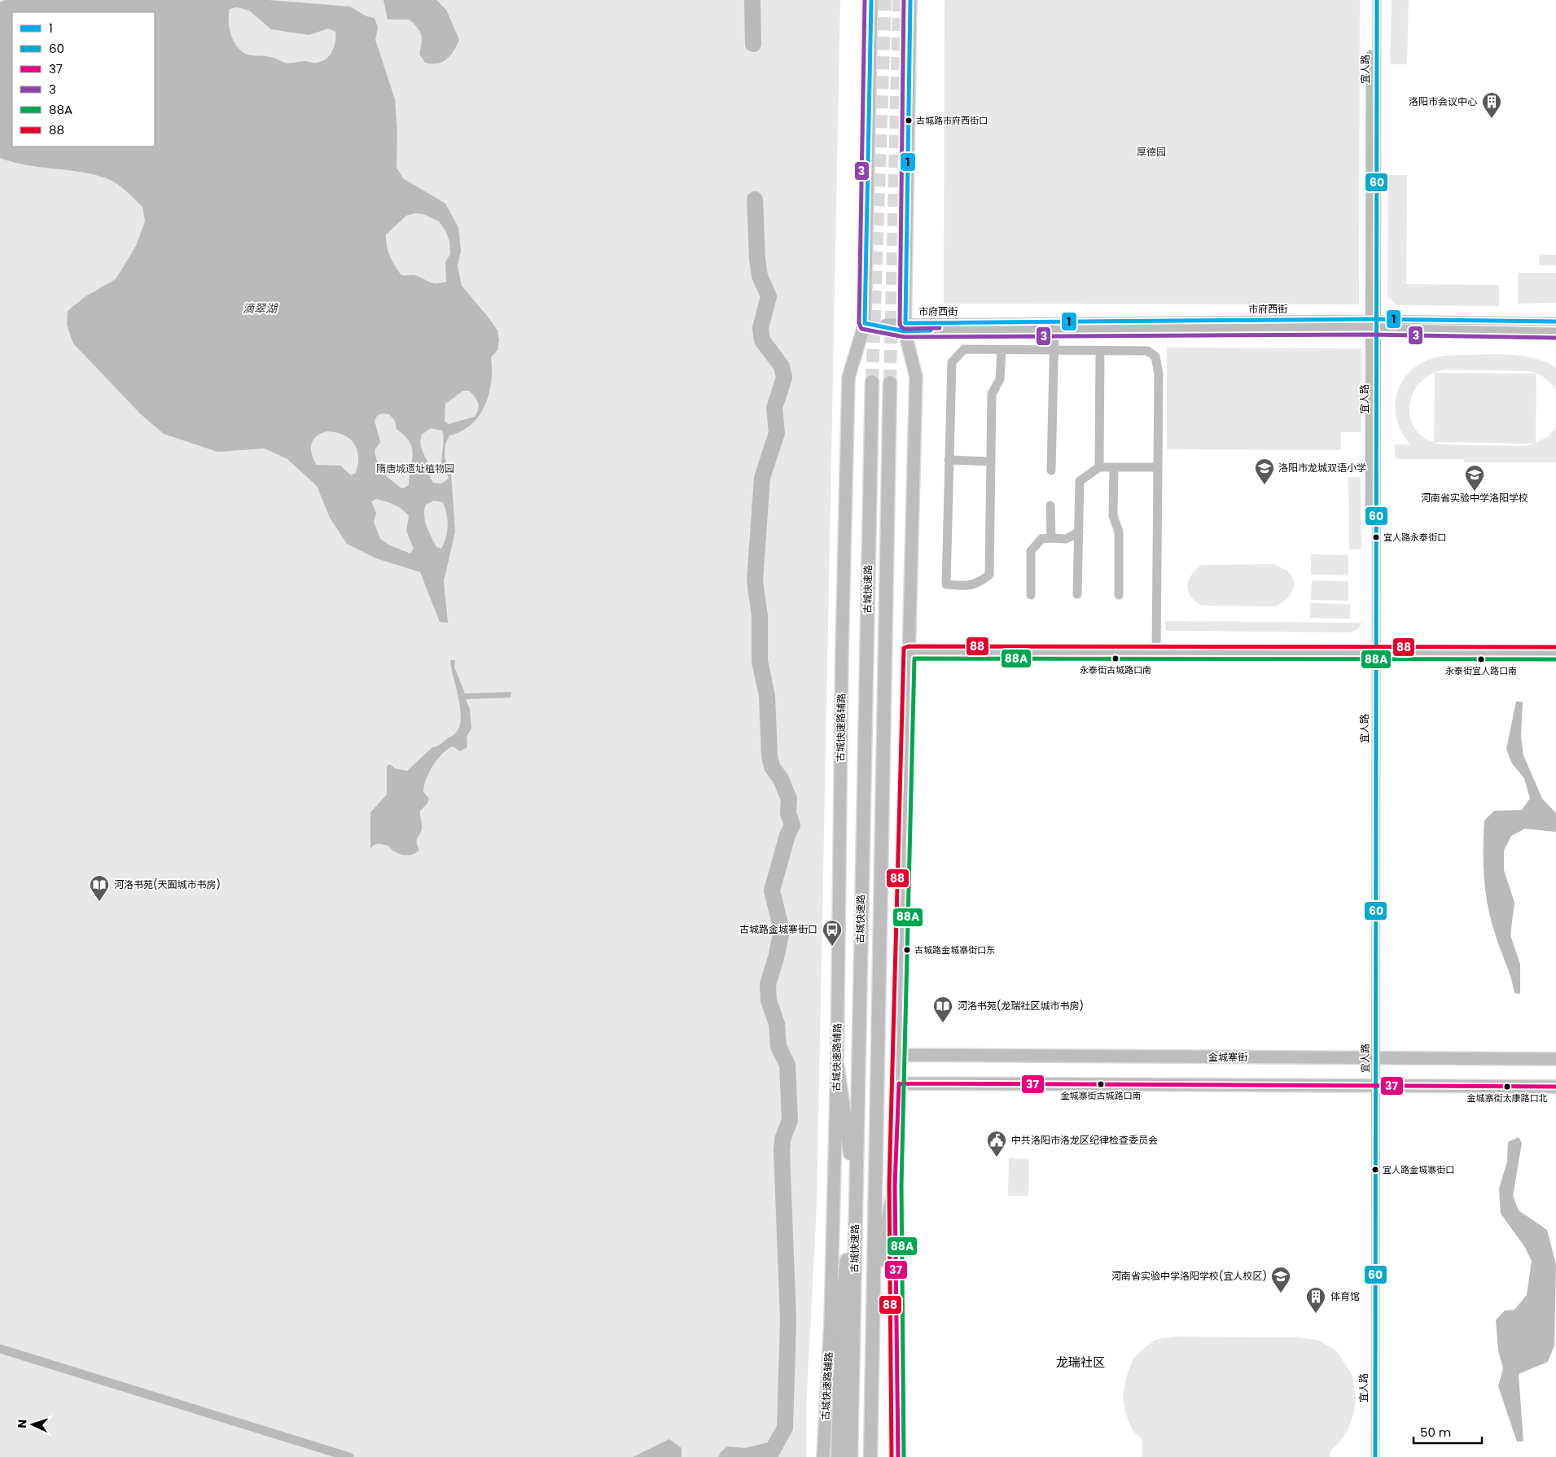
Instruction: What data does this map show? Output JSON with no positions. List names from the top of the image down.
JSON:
{
  "streets": {
    "highway": ["古城快速路"],
    "main road": ["古城快速路辅路", "金城寨街"],
    "street": ["宜人路", "市府西街"]
  },
  "crossings": [
    ["宜人路", "市府西街"],
    ["宜人路", "金城寨街"],
    ["市府西街", "古城快速路辅路"]
  ],
  "districts": ["龙瑞社区"],
  "water": ["滴翠湖"],
  "parks": ["厚德园", "隋唐城遗址植物园"],
  "places": {
    "building": ["洛阳市会议中心", "体育馆"],
    "other": [
      "古城路市府西街口",
      "宜人路永泰街口",
      "永泰街古城路口南",
      "永泰街宜人路口南",
      "古城路金城寨街口东",
      "金城寨街古城路口南",
      "金城寨街太康路口北",
      "宜人路金城寨街口"
    ],
    "school or university": ["洛阳市龙城双语小学", "河南省实验中学洛阳学校", "河南省实验中学洛阳学校(宜人校区)"],
    "library": ["河洛书苑(天囿城市书房)", "河洛书苑(龙瑞社区城市书房)"],
    "bus stop": ["古城路金城寨街口"],
    "public building": ["中共洛阳市洛龙区纪律检查委员会"]
  },
  "lines": [
    "transit line 1",
    "transit line 60",
    "transit line 3",
    "transit line 88",
    "transit line 88A",
    "transit line 37"
  ],
  "legend": [
    "1",
    "60",
    "37",
    "3",
    "88A",
    "88"
  ],
  "scale_bar": "50 m",
  "north": "left"
}
